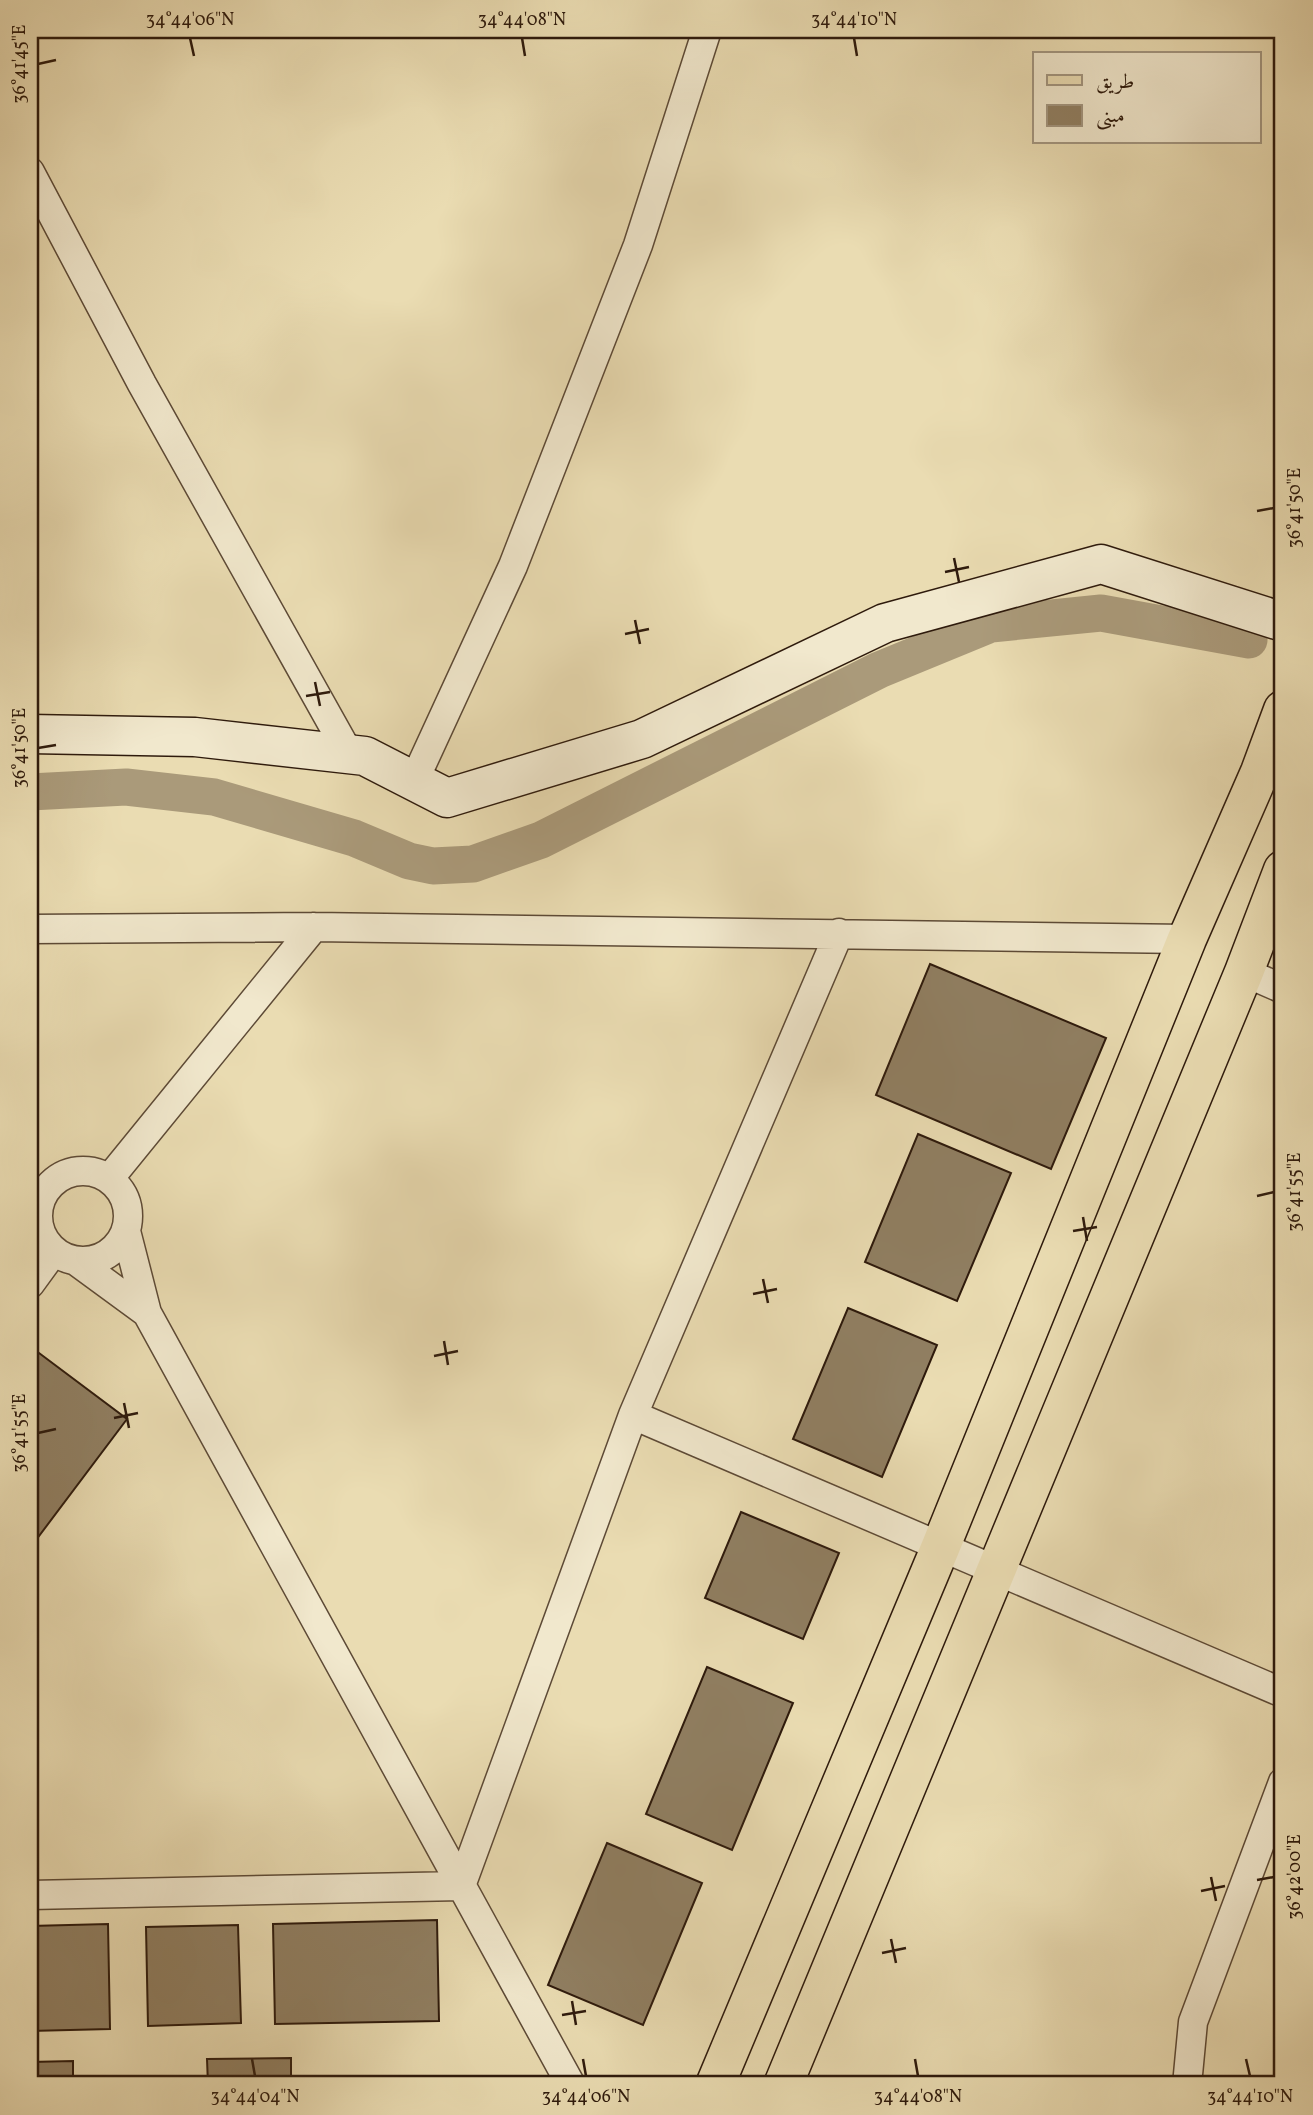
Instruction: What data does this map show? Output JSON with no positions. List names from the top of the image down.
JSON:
{
  "legend": ["طريق", "مبنى"],
  "coordinates": [
    "34°44'06\"N",
    "34°44'08\"N",
    "34°44'10\"N",
    "36°41'45\"E",
    "36°41'50\"E",
    "36°41'55\"E",
    "36°42'00\"E",
    "34°44'04\"N"
  ]
}
